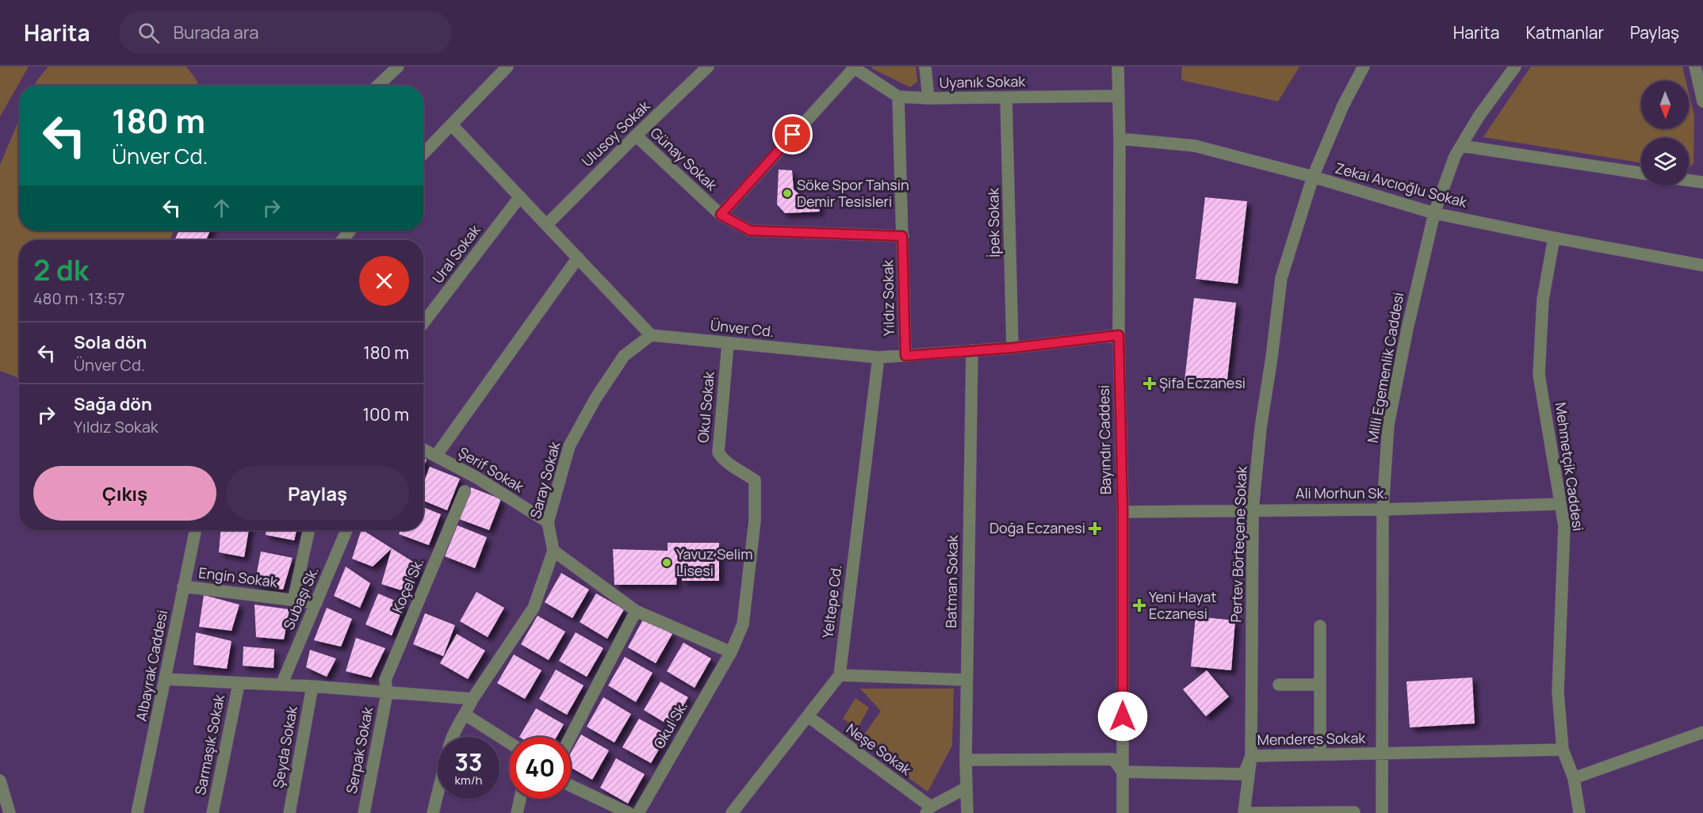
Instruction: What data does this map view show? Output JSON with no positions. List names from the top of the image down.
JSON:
{
  "streets": {
    "street": [
      "Uyanık Sokak",
      "Ulusoy Sokak",
      "Günay Sokak",
      "Zekai Avcıoğlu Sokak",
      "İpek Sokak",
      "Ural Sokak",
      "Yıldız Sokak",
      "Ünver Cd.",
      "Milli Egemenlik Caddesi",
      "Okul Sokak",
      "Bayındır Caddesi",
      "Mehmetçik Caddesi",
      "Şerif Sokak",
      "Saray Sokak",
      "Ali Morhun Sk.",
      "Pertev Börteçene Sokak",
      "Engin Sokak",
      "Batman Sokak",
      "Koçel Sk.",
      "Subaşı Sk.",
      "Yeltepe Cd.",
      "Albayrak Caddesi",
      "Okul Sk.",
      "Menderes Sokak",
      "Sarmaşık Sokak",
      "Şeyda Sokak",
      "Neşe Sokak",
      "Serpak Sokak"
    ]
  },
  "crossings": [
    ["Uyanık Sokak", "İpek Sokak"],
    ["Uyanık Sokak", "Yıldız Sokak"],
    ["Uyanık Sokak", "Bayındır Caddesi"],
    ["Ulusoy Sokak", "Günay Sokak"],
    ["Günay Sokak", "Yıldız Sokak"],
    ["Zekai Avcıoğlu Sokak", "Milli Egemenlik Caddesi"],
    ["Zekai Avcıoğlu Sokak", "Bayındır Caddesi"],
    ["Zekai Avcıoğlu Sokak", "Mehmetçik Caddesi"],
    ["Zekai Avcıoğlu Sokak", "Pertev Börteçene Sokak"],
    ["İpek Sokak", "Ünver Cd."],
    ["Yıldız Sokak", "Ünver Cd."],
    ["Ünver Cd.", "Okul Sokak"],
    ["Ünver Cd.", "Bayındır Caddesi"],
    ["Ünver Cd.", "Saray Sokak"],
    ["Ünver Cd.", "Batman Sokak"],
    ["Ünver Cd.", "Yeltepe Cd."],
    ["Milli Egemenlik Caddesi", "Ali Morhun Sk."],
    ["Milli Egemenlik Caddesi", "Menderes Sokak"],
    ["Okul Sokak", "Okul Sk."],
    ["Bayındır Caddesi", "Ali Morhun Sk."],
    ["Bayındır Caddesi", "Menderes Sokak"],
    ["Mehmetçik Caddesi", "Ali Morhun Sk."],
    ["Mehmetçik Caddesi", "Menderes Sokak"],
    ["Şerif Sokak", "Saray Sokak"],
    ["Ali Morhun Sk.", "Pertev Börteçene Sokak"],
    ["Pertev Börteçene Sokak", "Menderes Sokak"],
    ["Engin Sokak", "Subaşı Sk."],
    ["Engin Sokak", "Albayrak Caddesi"],
    ["Koçel Sk.", "Serpak Sokak"]
  ],
  "places": {
    "other": ["Söke Spor Tahsin Demir Tesisleri", "Yavuz Selim Lisesi"],
    "health": ["Şifa Eczanesi", "Doğa Eczanesi", "Yeni Hayat Eczanesi"]
  },
  "north": "bottom",
  "page": {
    "header": "Harita",
    "search": "Burada ara",
    "nav": ["Harita", "Katmanlar", "Paylaş"],
    "turn": ["180 m", "Ünver Cd."],
    "heading": ["2 dk", "480 m · 13:57"],
    "list": [
      {
        "name": "Sola dön",
        "note": "Ünver Cd.",
        "value": "180 m"
      },
      {
        "name": "Sağa dön",
        "note": "Yıldız Sokak",
        "value": "100 m"
      }
    ],
    "buttons": ["Çıkış", "Paylaş"],
    "speed": "33 km/h",
    "limit": "40"
  }
}
